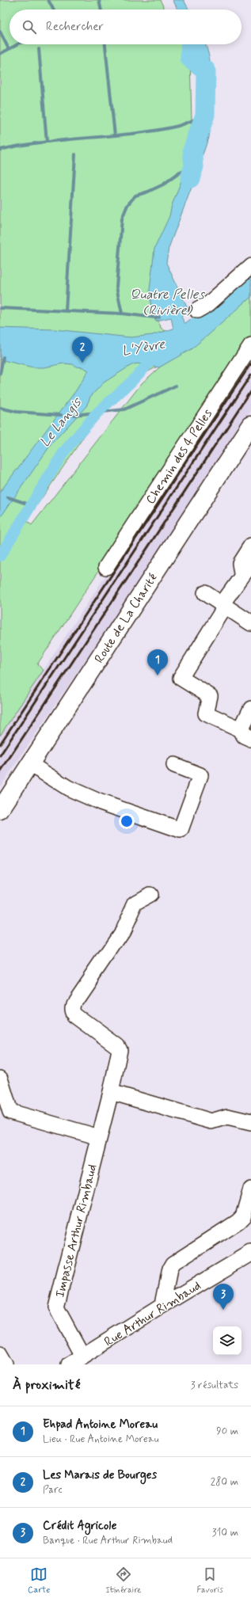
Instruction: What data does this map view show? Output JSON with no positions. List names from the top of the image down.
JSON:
{
  "streets": {
    "main road": ["Route de La Charité"],
    "street": ["Chemin des 4 Pelles", "Impasse Arthur Rimbaud", "Rue Arthur Rimbaud"]
  },
  "crossings": [
    ["Impasse Arthur Rimbaud", "Rue Arthur Rimbaud"]
  ],
  "water": ["Quatre Pelles (Rivière)", "L'Yèvre", "Le Langis"],
  "page": {
    "search": "Rechercher",
    "pins": ["2", "1", "3"],
    "heading": ["À proximité", "3 résultats"],
    "list": [
      {
        "mark": "1",
        "name": "Ehpad Antoine Moreau",
        "note": "Lieu · Rue Antoine Moreau",
        "value": "90 m"
      },
      {
        "mark": "2",
        "name": "Les Marais de Bourges",
        "note": "Parc",
        "value": "280 m"
      },
      {
        "mark": "3",
        "name": "Crédit Agricole",
        "note": "Banque · Rue Arthur Rimbaud",
        "value": "310 m"
      }
    ],
    "nav": ["Carte", "Itinéraire", "Favoris"]
  }
}
